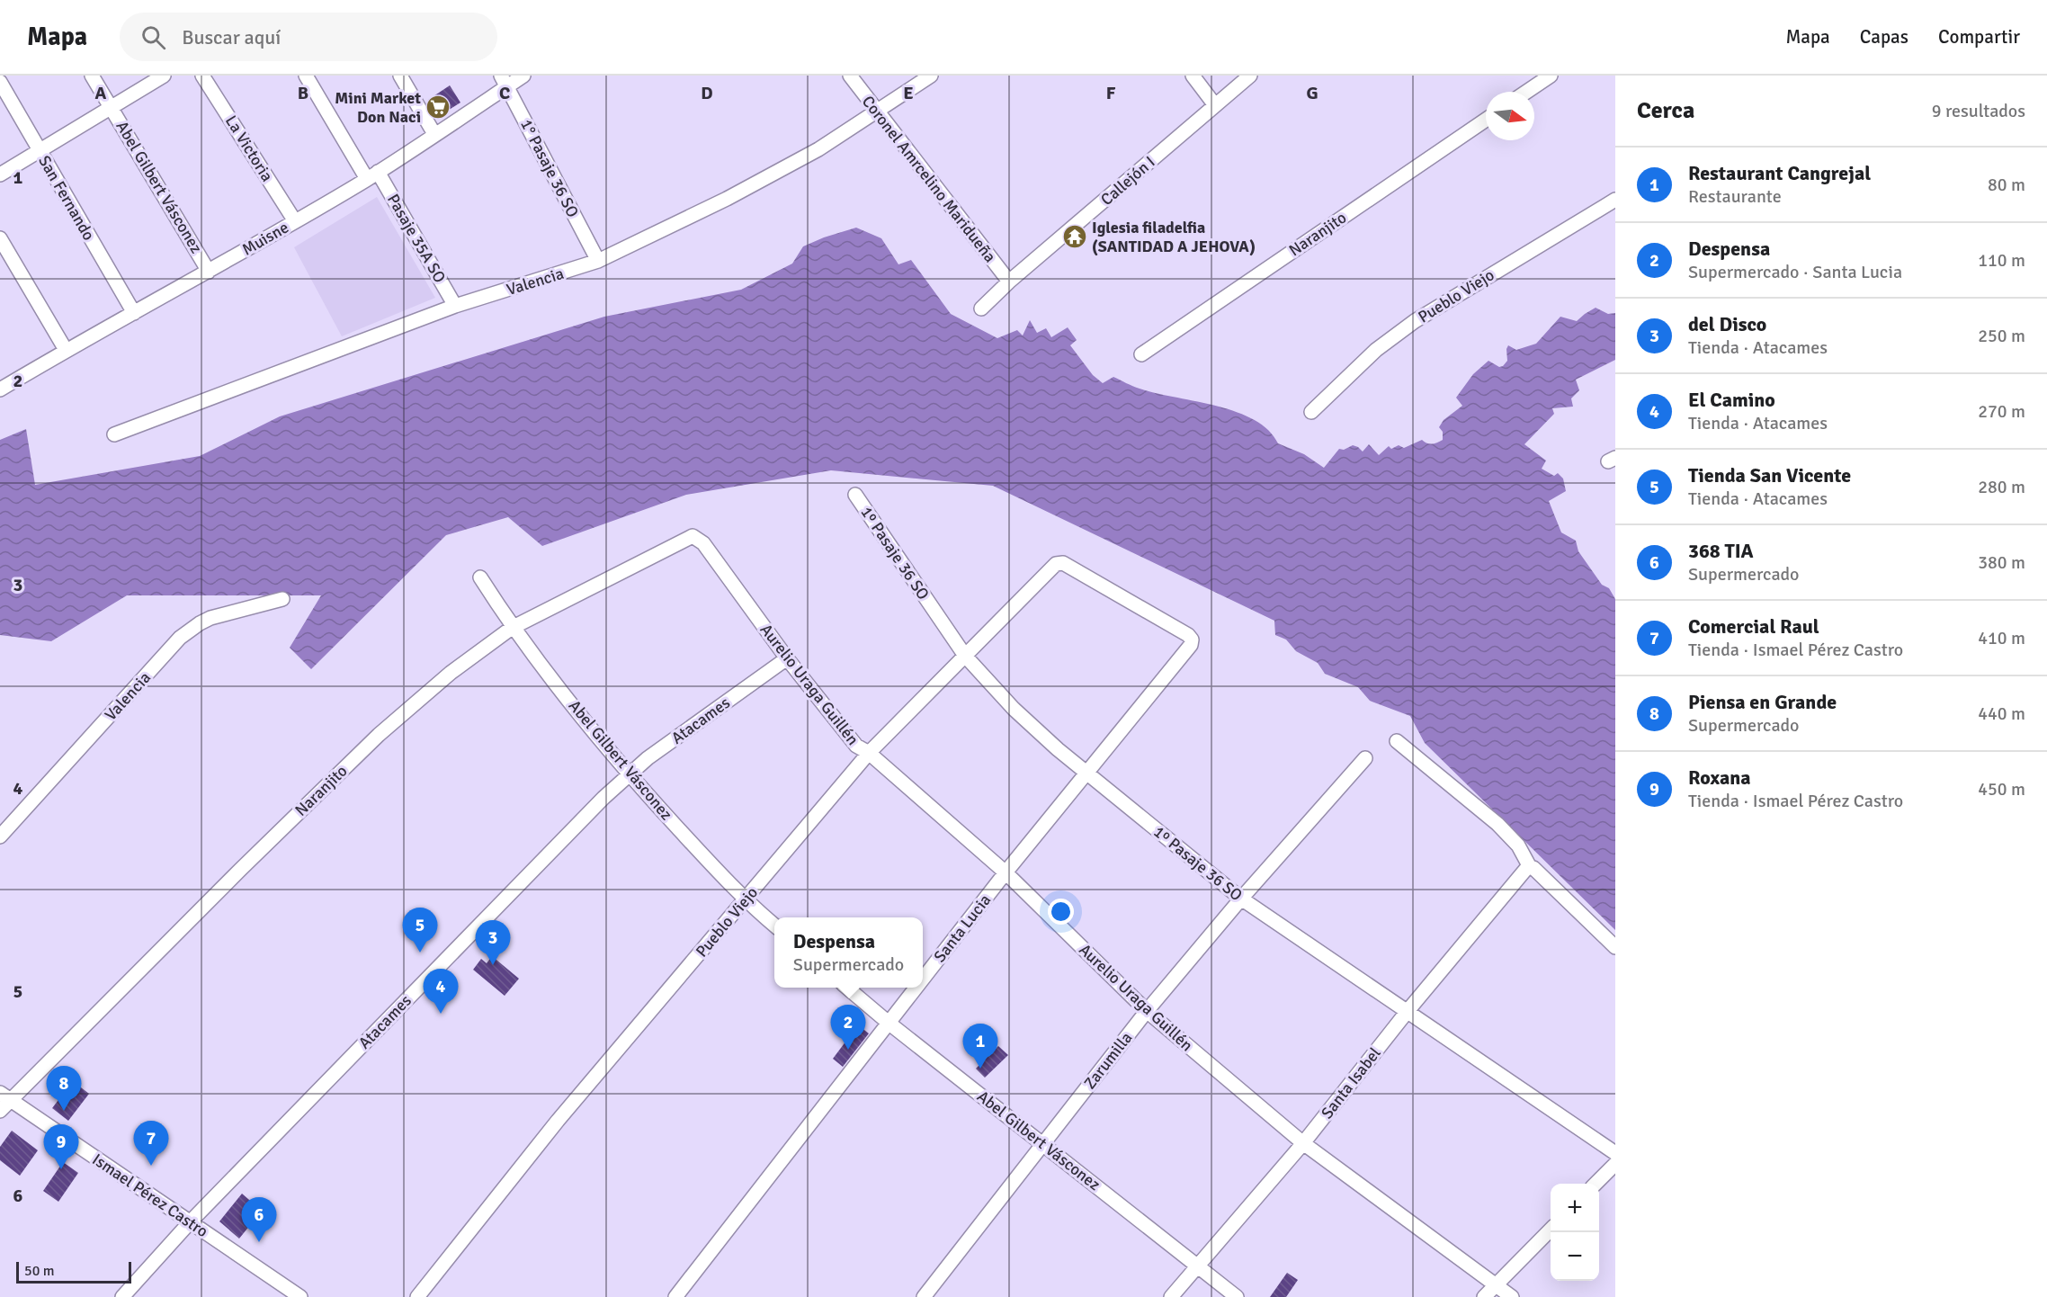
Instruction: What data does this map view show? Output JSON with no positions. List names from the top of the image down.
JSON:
{
  "streets": {
    "street": [
      "La Victoria",
      "1° Pasaje 36 SO",
      "Coronel Amrcelino Maridueña",
      "Callejón I",
      "Abel Gilbert Vásconez",
      "San Fernando",
      "Naranjito",
      "Muisne",
      "Pasaje 35A SO",
      "Valencia",
      "Pueblo Viejo",
      "1º Pasaje 36 SO",
      "Aurelio Uraga Guillén",
      "Atacames",
      "Santa Lucia",
      "Zarumilla",
      "Santa Isabel",
      "Ismael Pérez Castro"
    ]
  },
  "crossings": [
    ["La Victoria", "Muisne"],
    ["1° Pasaje 36 SO", "Muisne"],
    ["1° Pasaje 36 SO", "Valencia"],
    ["Coronel Amrcelino Maridueña", "Callejón I"],
    ["Coronel Amrcelino Maridueña", "Valencia"],
    ["Abel Gilbert Vásconez", "Naranjito"],
    ["Abel Gilbert Vásconez", "Muisne"],
    ["Abel Gilbert Vásconez", "Pueblo Viejo"],
    ["Abel Gilbert Vásconez", "Atacames"],
    ["Abel Gilbert Vásconez", "Santa Lucia"],
    ["Abel Gilbert Vásconez", "Zarumilla"],
    ["Abel Gilbert Vásconez", "Santa Isabel"],
    ["San Fernando", "Muisne"],
    ["Naranjito", "Aurelio Uraga Guillén"],
    ["Naranjito", "Ismael Pérez Castro"],
    ["Muisne", "Pasaje 35A SO"],
    ["Pasaje 35A SO", "Valencia"],
    ["Pueblo Viejo", "1º Pasaje 36 SO"],
    ["Pueblo Viejo", "Aurelio Uraga Guillén"],
    ["Pueblo Viejo", "Santa Lucia"],
    ["1º Pasaje 36 SO", "Santa Lucia"],
    ["1º Pasaje 36 SO", "Zarumilla"],
    ["1º Pasaje 36 SO", "Santa Isabel"],
    ["Aurelio Uraga Guillén", "Atacames"],
    ["Aurelio Uraga Guillén", "Santa Lucia"],
    ["Aurelio Uraga Guillén", "Zarumilla"],
    ["Aurelio Uraga Guillén", "Santa Isabel"],
    ["Atacames", "Ismael Pérez Castro"]
  ],
  "places": {
    "supermarket": ["Mini Market Don Naci"],
    "temple": ["Iglesia filadelfia (SANTIDAD A JEHOVA)"]
  },
  "scale_bar": "50 m",
  "north": "right",
  "page": {
    "header": "Mapa",
    "search": "Buscar aquí",
    "nav": ["Mapa", "Capas", "Compartir"],
    "heading": ["Cerca", "9 resultados"],
    "list": [
      {
        "mark": "1",
        "name": "Restaurant Cangrejal",
        "note": "Restaurante",
        "value": "80 m"
      },
      {
        "mark": "2",
        "name": "Despensa",
        "note": "Supermercado · Santa Lucia",
        "value": "110 m"
      },
      {
        "mark": "3",
        "name": "del Disco",
        "note": "Tienda · Atacames",
        "value": "250 m"
      },
      {
        "mark": "4",
        "name": "El Camino",
        "note": "Tienda · Atacames",
        "value": "270 m"
      },
      {
        "mark": "5",
        "name": "Tienda San Vicente",
        "note": "Tienda · Atacames",
        "value": "280 m"
      },
      {
        "mark": "6",
        "name": "368 TIA",
        "note": "Supermercado",
        "value": "380 m"
      },
      {
        "mark": "7",
        "name": "Comercial Raul",
        "note": "Tienda · Ismael Pérez Castro",
        "value": "410 m"
      },
      {
        "mark": "8",
        "name": "Piensa en Grande",
        "note": "Supermercado",
        "value": "440 m"
      },
      {
        "mark": "9",
        "name": "Roxana",
        "note": "Tienda · Ismael Pérez Castro",
        "value": "450 m"
      }
    ],
    "pins": [
      "5",
      "3",
      "4",
      "2",
      "1",
      "8",
      "7",
      "9",
      "6"
    ],
    "popup": ["Despensa", "Supermercado"],
    "map_buttons": ["+", "−"],
    "scale": "50 m"
  },
  "grid": {
    "columns": [
      "A",
      "B",
      "C",
      "D",
      "E",
      "F",
      "G"
    ],
    "rows": [
      "1",
      "2",
      "3",
      "4",
      "5",
      "6"
    ]
  }
}
